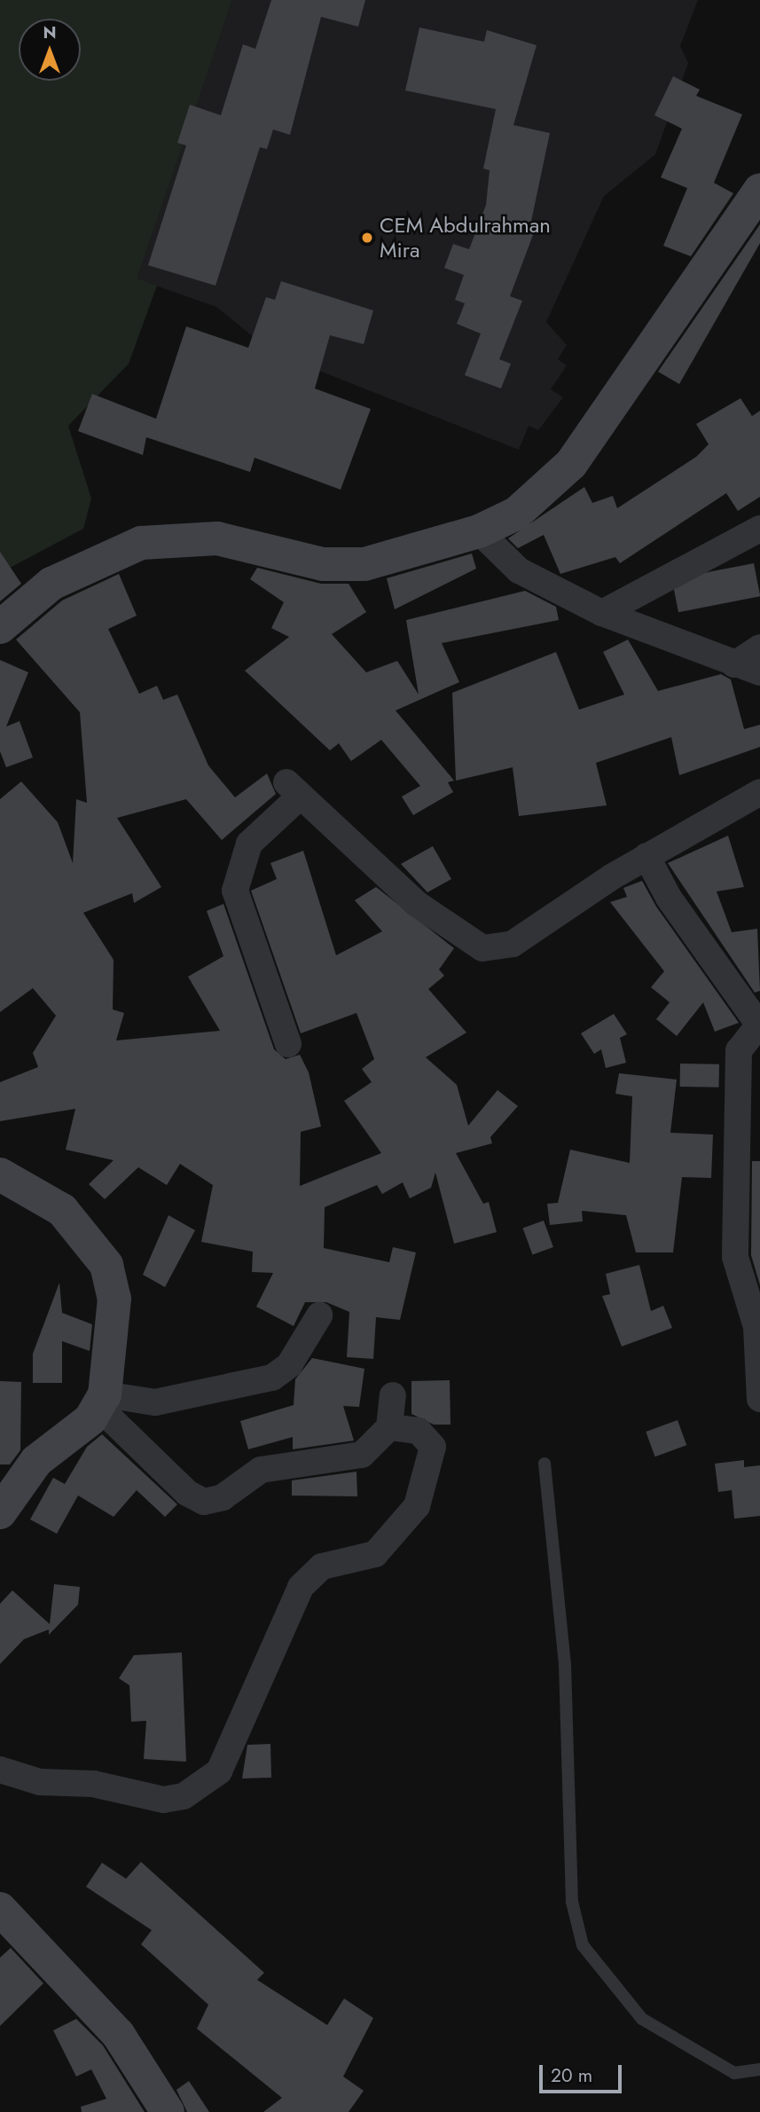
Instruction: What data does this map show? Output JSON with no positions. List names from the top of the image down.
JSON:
{
  "places": ["CEM Abdulrahman Mira"],
  "scale_bar": "20 m",
  "north": "top"
}
